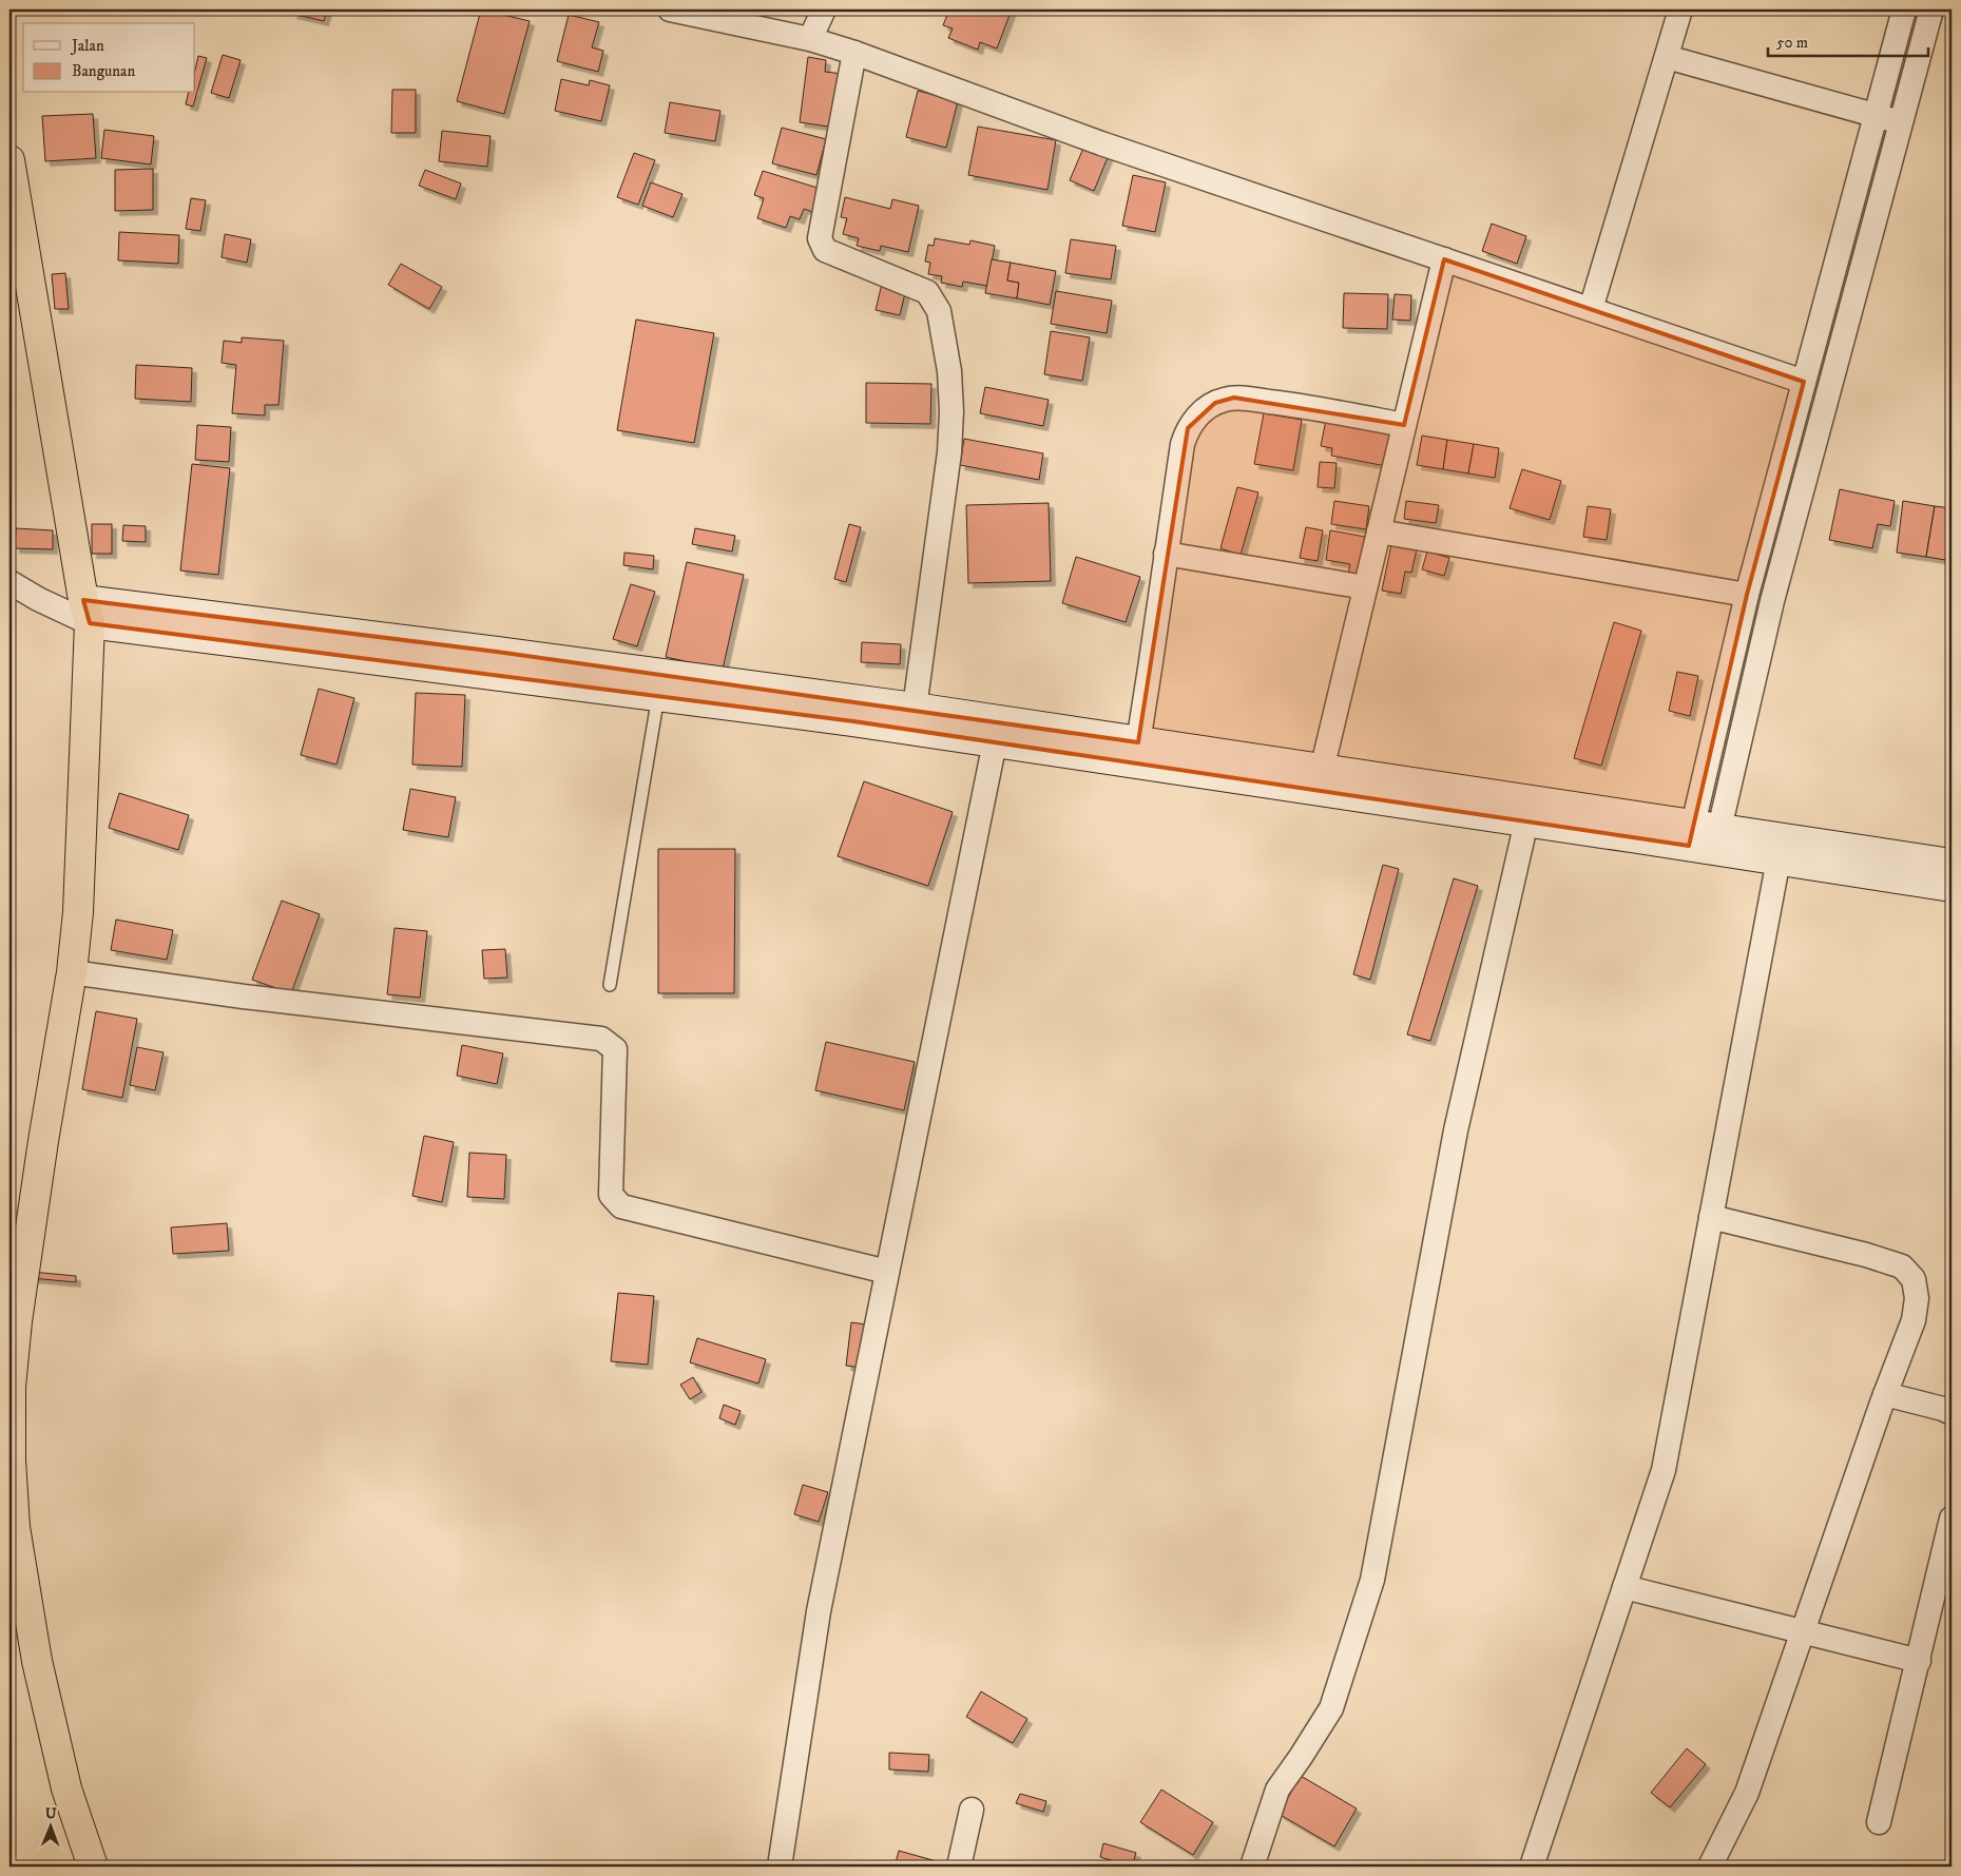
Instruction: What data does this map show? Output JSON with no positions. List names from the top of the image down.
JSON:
{
  "legend": ["Jalan", "Bangunan"],
  "scale_bar": "50 m",
  "north": "top"
}
